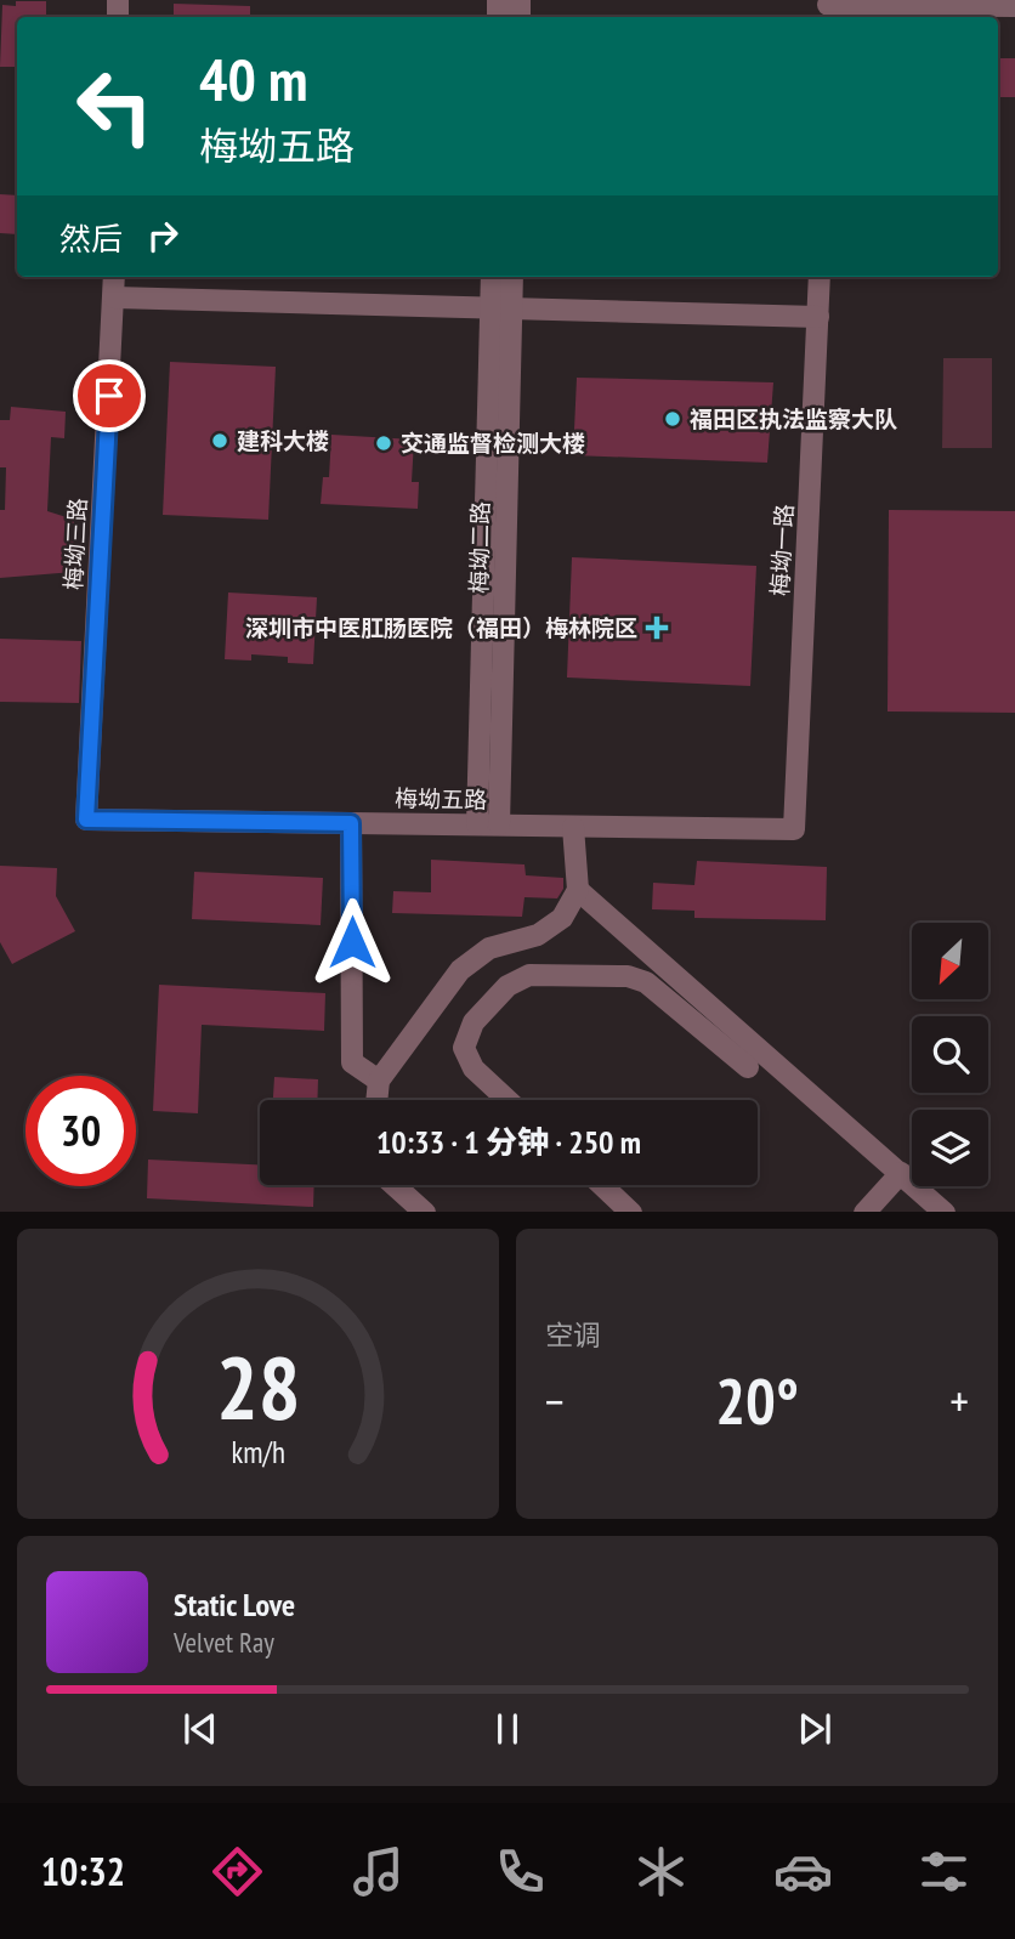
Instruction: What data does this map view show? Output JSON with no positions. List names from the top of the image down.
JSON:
{
  "streets": {
    "street": [
      "梅坳三路",
      "梅坳二路",
      "梅坳一路",
      "梅坳五路"
    ]
  },
  "crossings": [
    ["梅坳三路", "梅坳五路"],
    ["梅坳二路", "梅坳五路"],
    ["梅坳一路", "梅坳五路"]
  ],
  "places": {
    "other": ["福田区执法监察大队", "建科大楼", "交通监督检测大楼"],
    "health": ["深圳市中医肛肠医院（福田）梅林院区"]
  },
  "north": "bottom left",
  "page": {
    "turn": ["40 m", "梅坳五路"],
    "then": "然后",
    "limit": "30",
    "trip": "10:33 · 1 分钟 · 250 m",
    "tile": "空调",
    "heat": ["−", "20°", "+"],
    "song": ["Static Love", "Velvet Ray"],
    "tabs": "10:32",
    "gauge": ["28", "km/h"]
  }
}
